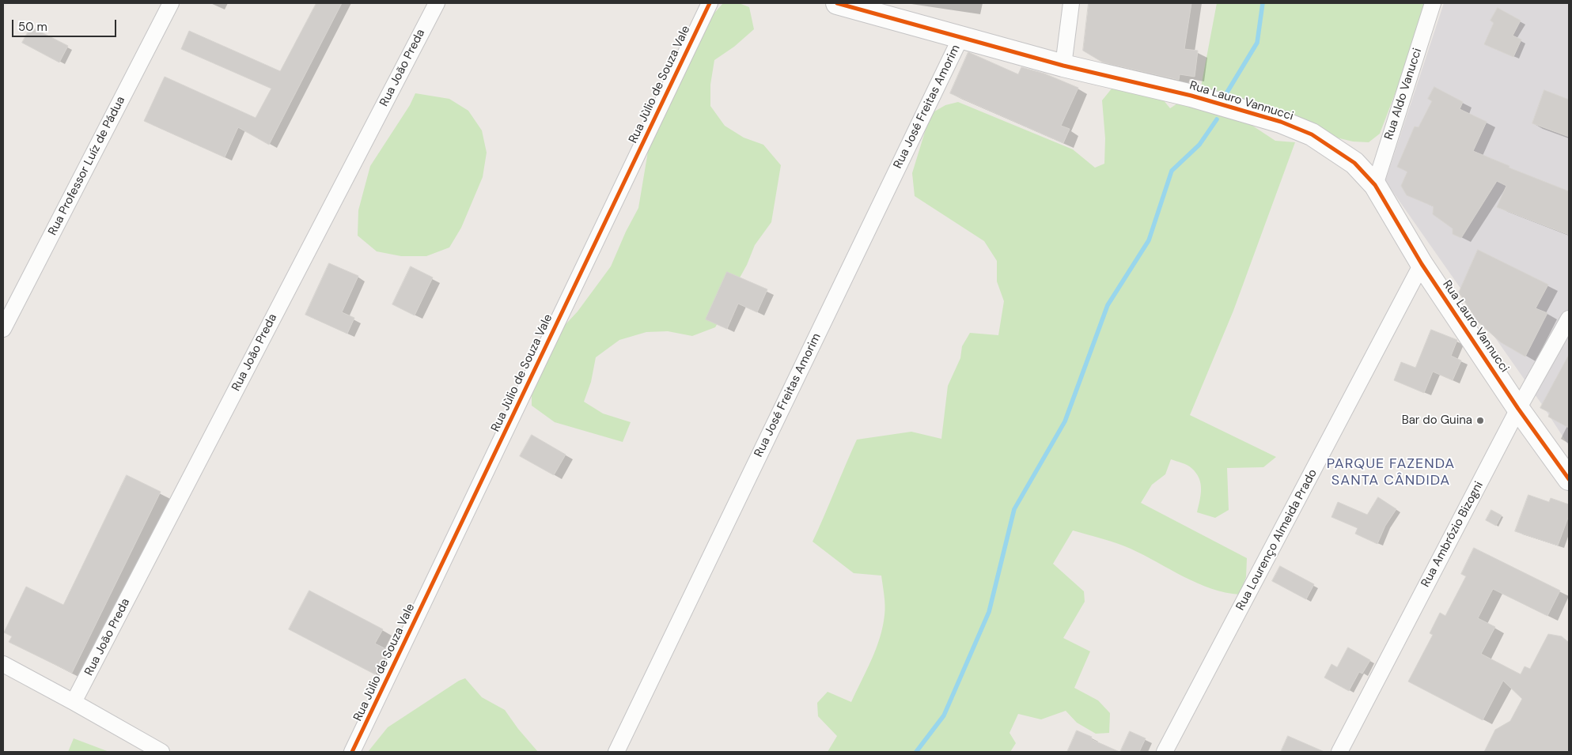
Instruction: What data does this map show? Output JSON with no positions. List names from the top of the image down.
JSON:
{
  "streets": {
    "street": [
      "Rua João Preda",
      "Rua Jùlio de Souza Vale",
      "Rua Aldo Vanucci",
      "Rua Lauro Vannucci",
      "Rua José Freitas Amorim",
      "Rua Professor Luíz de Pádua",
      "Rua Ambrózio Bizogni",
      "Rua Lourenço Almeida Prado"
    ]
  },
  "crossings": [
    ["Rua Aldo Vanucci", "Rua Lauro Vannucci"],
    ["Rua Lauro Vannucci", "Rua José Freitas Amorim"],
    ["Rua Lauro Vannucci", "Rua Ambrózio Bizogni"],
    ["Rua Lauro Vannucci", "Rua Lourenço Almeida Prado"]
  ],
  "districts": ["PARQUE FAZENDA SANTA CÂNDIDA"],
  "places": ["Bar do Guina"],
  "scale_bar": "50 m"
}
